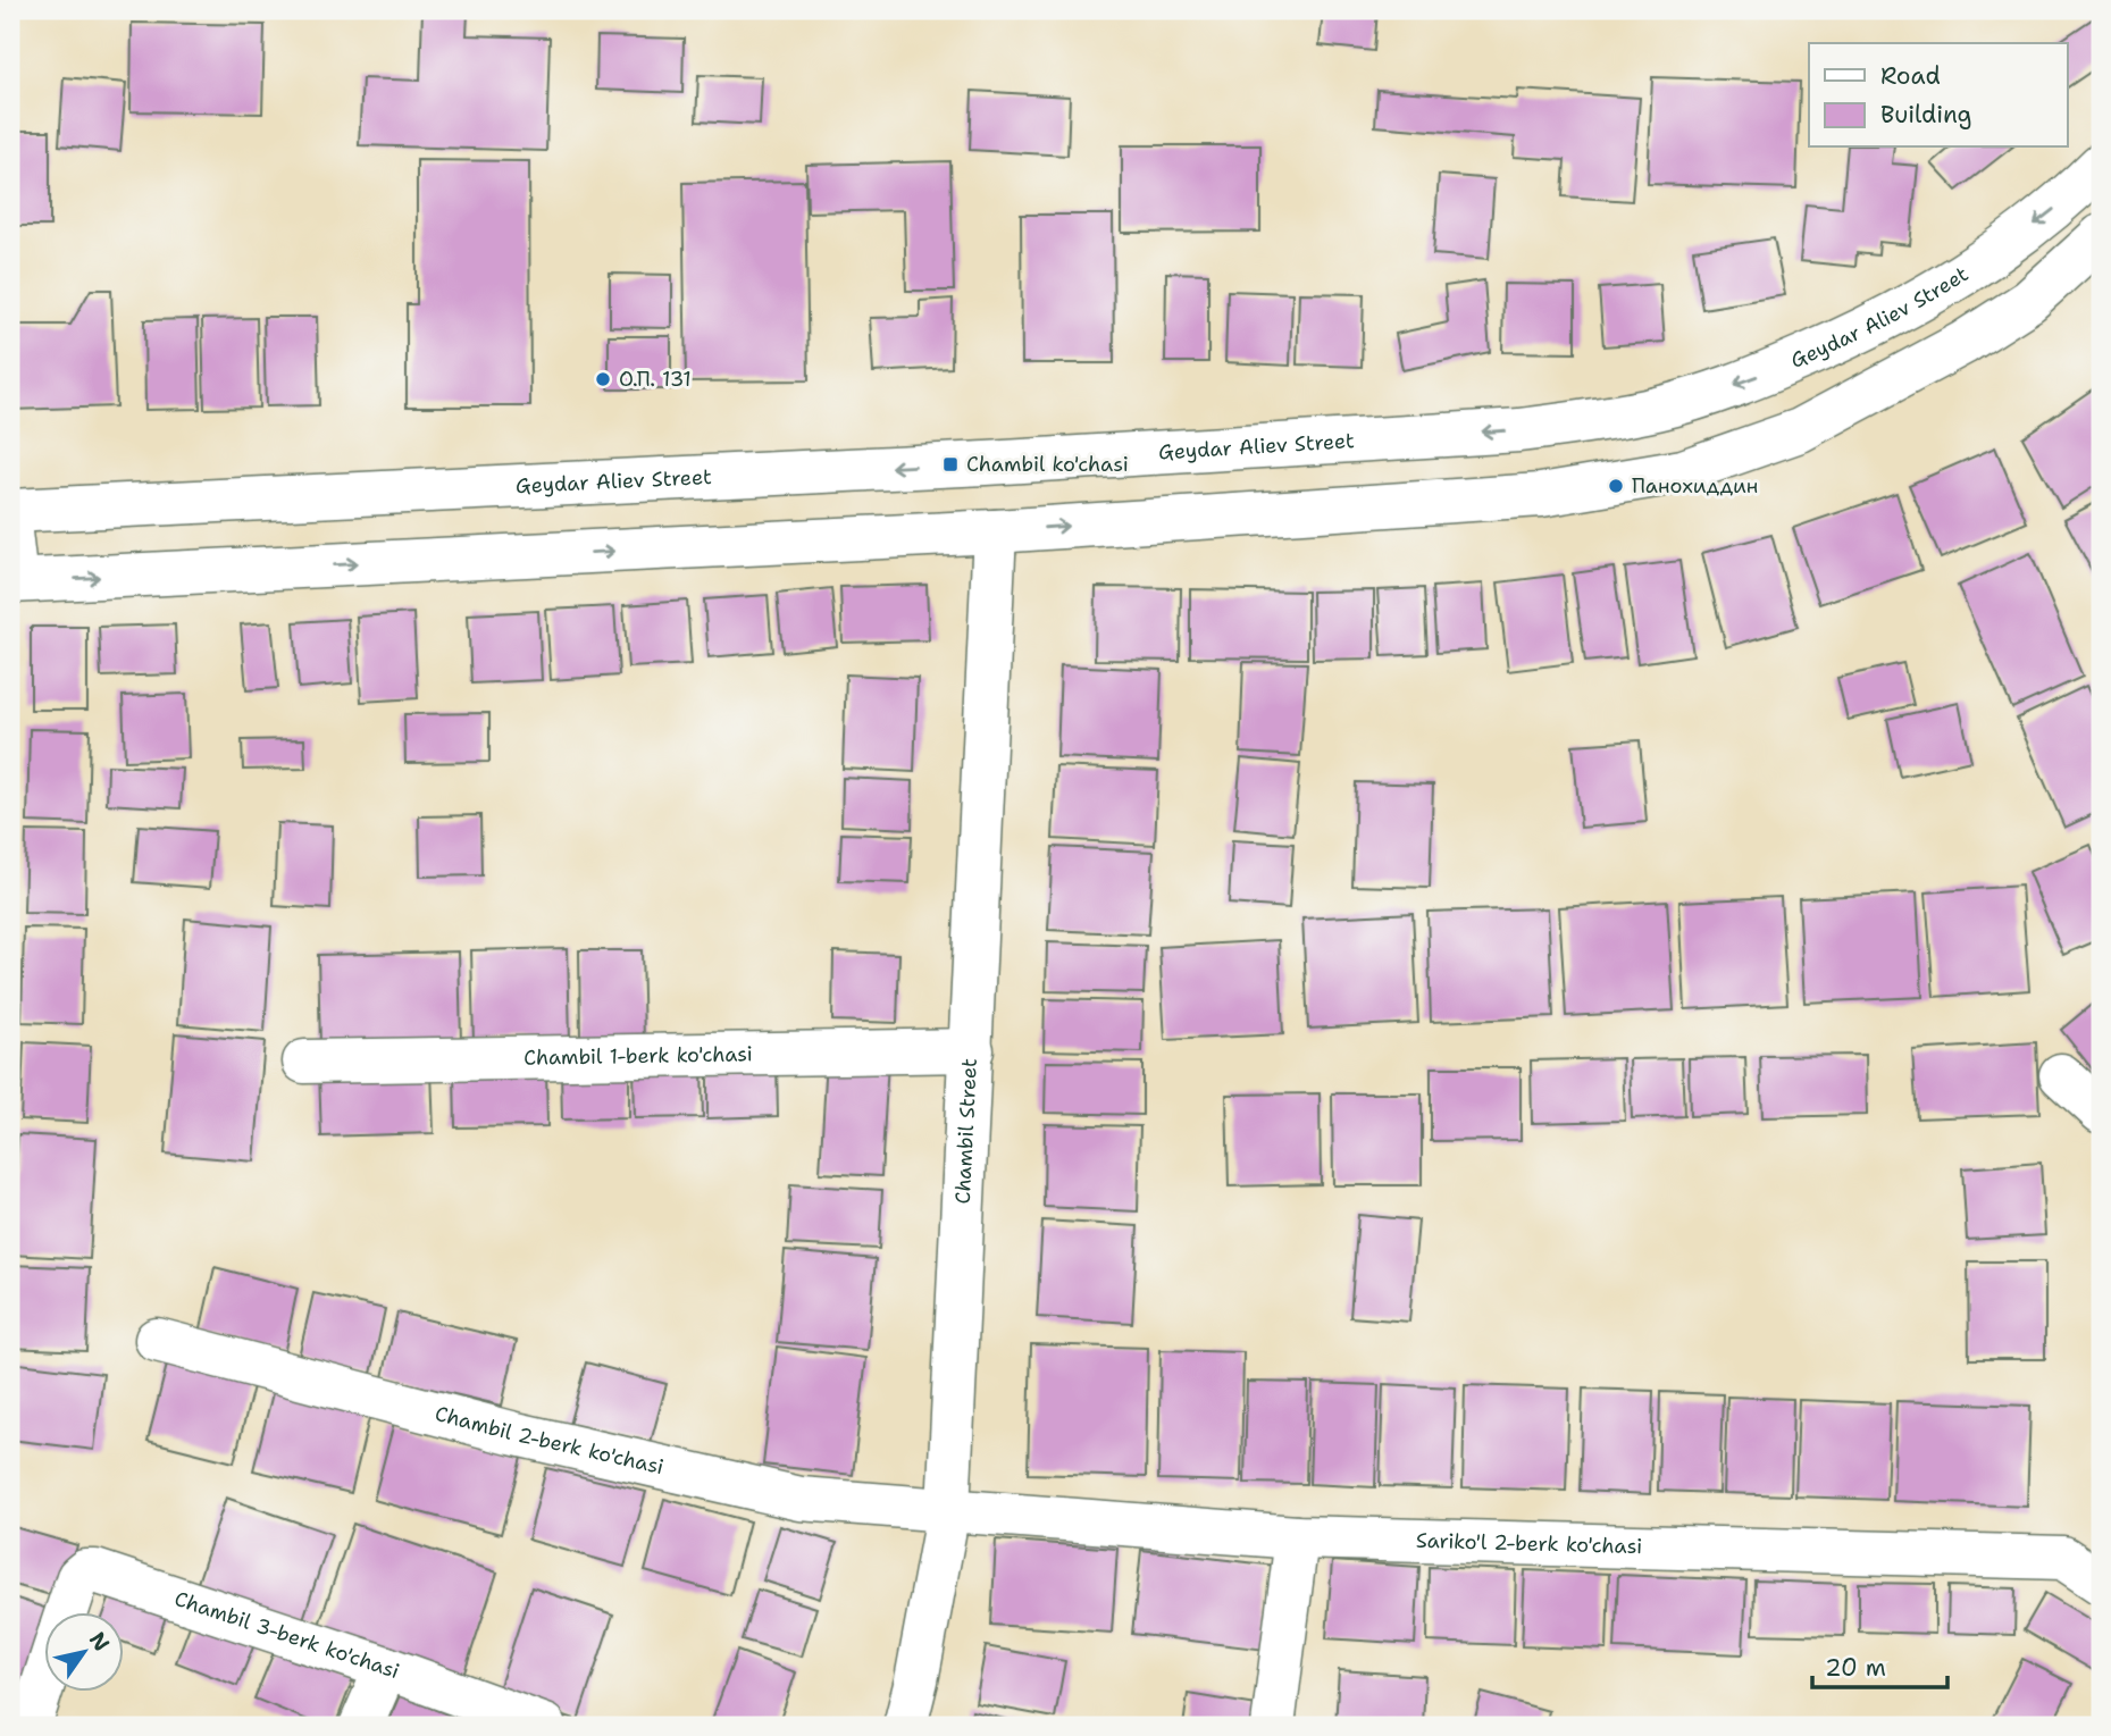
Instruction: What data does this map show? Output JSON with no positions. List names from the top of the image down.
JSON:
{
  "streets": {
    "street": [
      "Geydar Aliev Street",
      "Chambil 1-berk ko'chasi",
      "Chambil Street",
      "Chambil 2-berk ko'chasi",
      "Sariko'l 2-berk ko'chasi",
      "Chambil 3-berk ko'chasi"
    ]
  },
  "crossings": [
    ["Geydar Aliev Street", "Chambil Street"],
    ["Chambil 1-berk ko'chasi", "Chambil Street"],
    ["Chambil Street", "Chambil 2-berk ko'chasi"],
    ["Chambil Street", "Sariko'l 2-berk ko'chasi"],
    ["Chambil 2-berk ko'chasi", "Sariko'l 2-berk ko'chasi"]
  ],
  "places": {
    "other": ["О.П. 131", "Панохиддин"],
    "transit": ["Chambil ko'chasi"]
  },
  "legend": ["Road", "Building"],
  "scale_bar": "20 m",
  "north": "top right"
}
